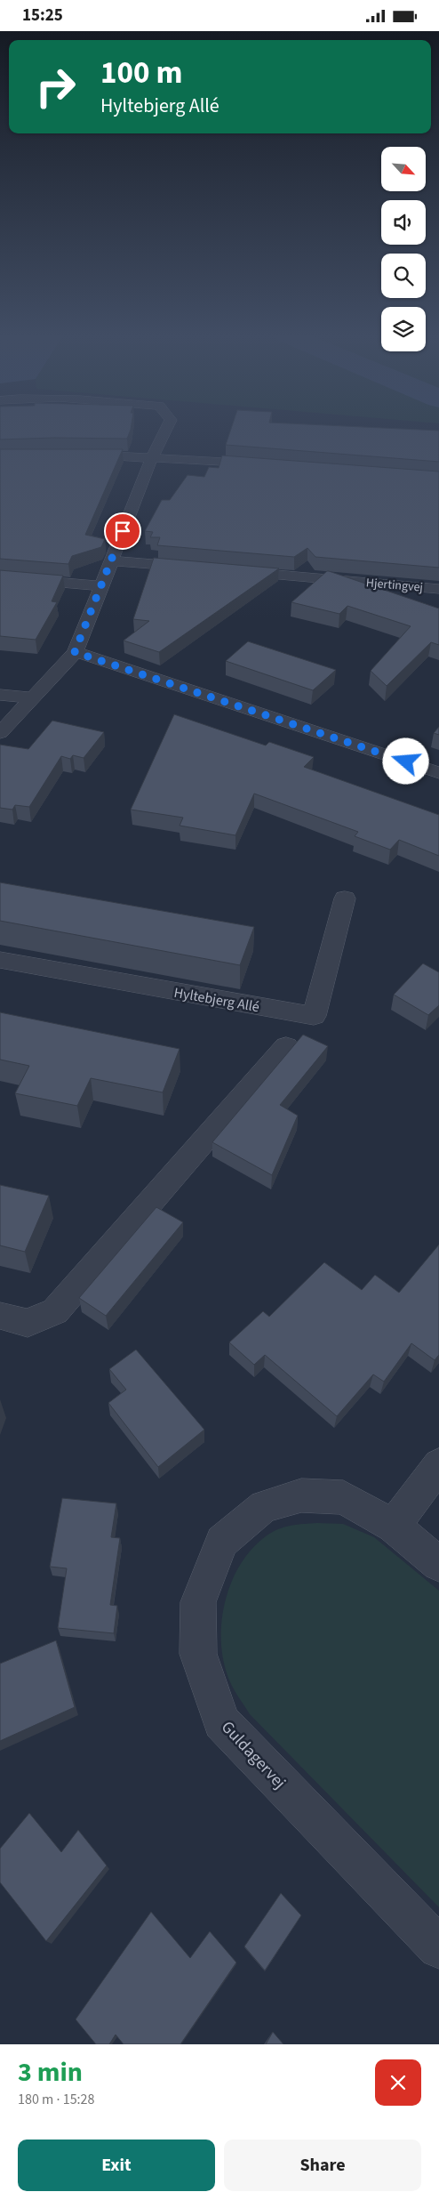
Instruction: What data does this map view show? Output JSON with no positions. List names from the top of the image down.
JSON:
{
  "streets": {
    "street": ["Hjertingvej", "Hyltebjerg Allé", "Guldagervej"]
  },
  "north": "bottom right",
  "page": {
    "status": "15:25",
    "turn": ["100 m", "Hyltebjerg Allé"],
    "heading": ["3 min", "180 m · 15:28"],
    "buttons": ["Exit", "Share"]
  }
}
